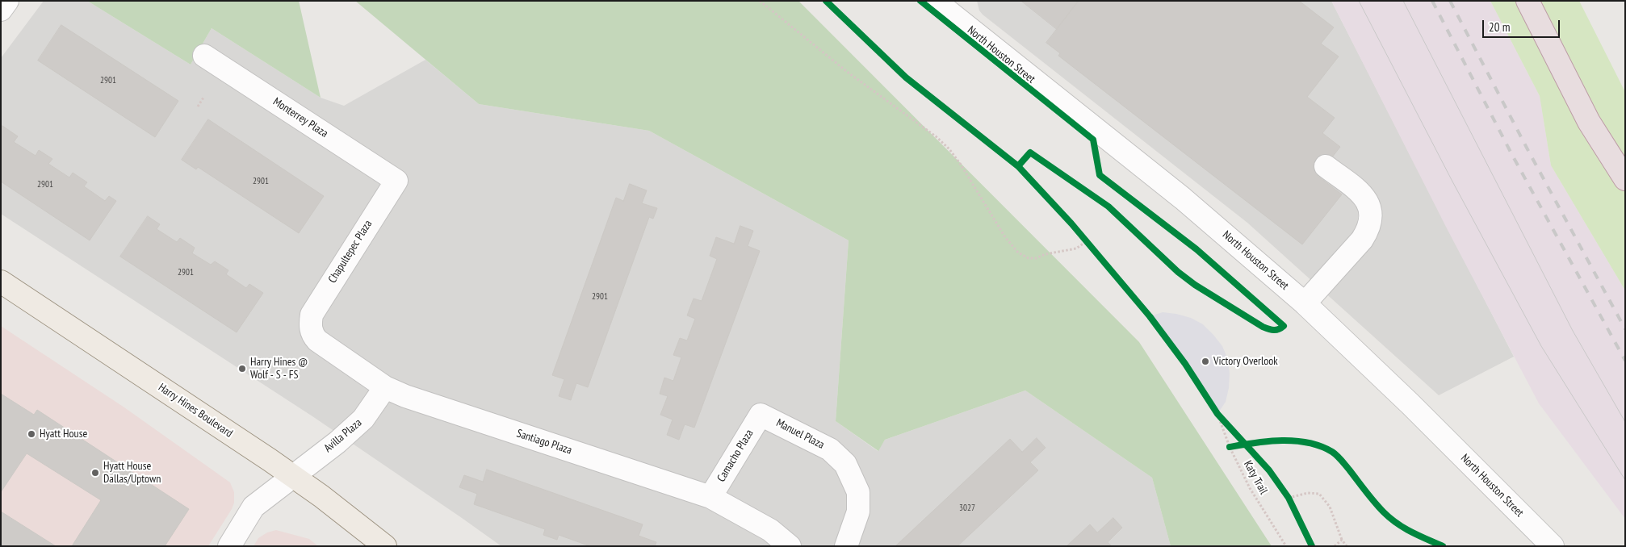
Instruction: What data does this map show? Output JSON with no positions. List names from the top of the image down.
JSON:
{
  "streets": {
    "main road": ["Harry Hines Boulevard"],
    "street": [
      "North Houston Street",
      "Monterrey Plaza",
      "Chapultepec Plaza",
      "Manuel Plaza",
      "Avilla Plaza",
      "Santiago Plaza",
      "Camacho Plaza"
    ],
    "cycle path": ["Katy Trail"]
  },
  "crossings": [
    ["Monterrey Plaza", "Chapultepec Plaza"],
    ["Chapultepec Plaza", "Santiago Plaza"],
    ["Harry Hines Boulevard", "Avilla Plaza"],
    ["Manuel Plaza", "Camacho Plaza"],
    ["Avilla Plaza", "Santiago Plaza"],
    ["Santiago Plaza", "Camacho Plaza"]
  ],
  "places": [
    "Victory Overlook",
    "Harry Hines @ Wolf - S - FS",
    "Hyatt House",
    "Hyatt House Dallas/Uptown"
  ],
  "house_numbers": [
    "2901",
    "2901",
    "2901",
    "2901",
    "2901",
    "3027"
  ],
  "scale_bar": "20 m"
}
